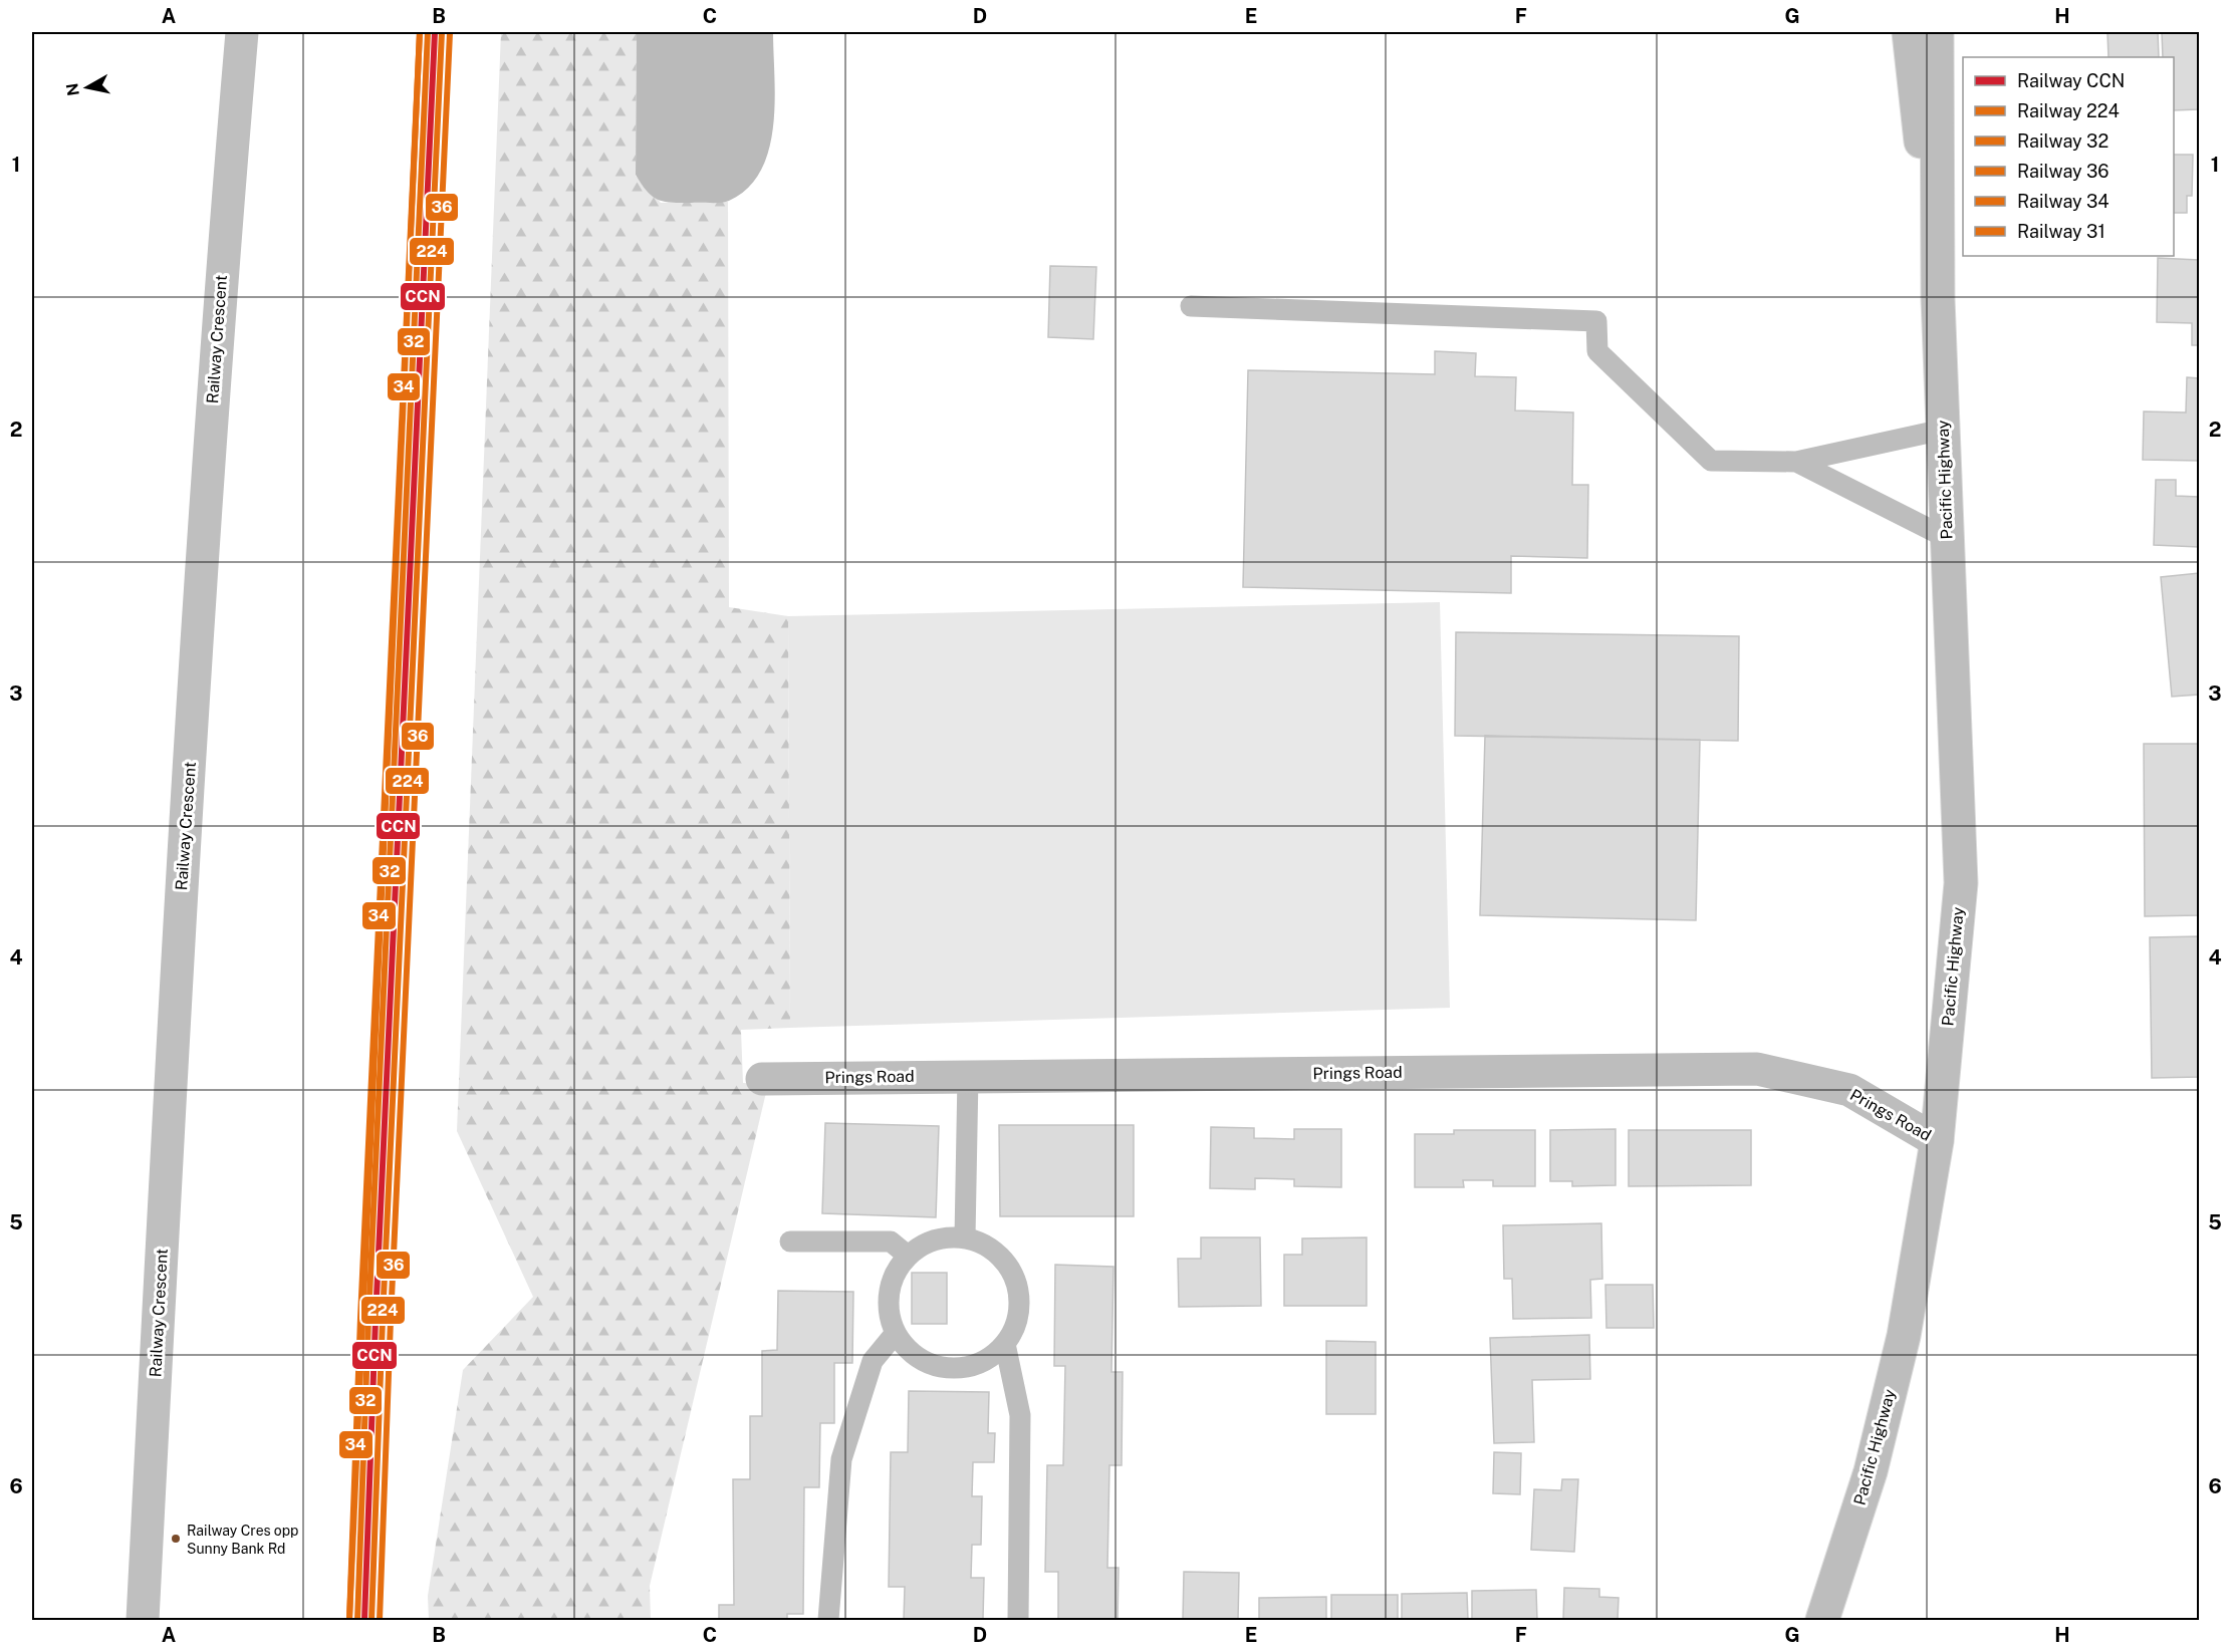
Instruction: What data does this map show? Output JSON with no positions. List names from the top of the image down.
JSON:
{
  "streets": {
    "main road": ["Railway Crescent", "Pacific Highway", "Prings Road"]
  },
  "crossings": [
    ["Pacific Highway", "Prings Road"]
  ],
  "places": ["Railway Cres opp Sunny Bank Rd"],
  "lines": [
    "rail line CCN",
    "rail line 224",
    "rail line 32",
    "rail line 34",
    "rail line 31",
    "rail line 36"
  ],
  "legend": [
    "Railway CCN",
    "Railway 224",
    "Railway 32",
    "Railway 36",
    "Railway 34",
    "Railway 31"
  ],
  "north": "left",
  "grid": {
    "columns": [
      "A",
      "B",
      "C",
      "D",
      "E",
      "F",
      "G",
      "H"
    ],
    "rows": [
      "1",
      "2",
      "3",
      "4",
      "5",
      "6"
    ]
  }
}
